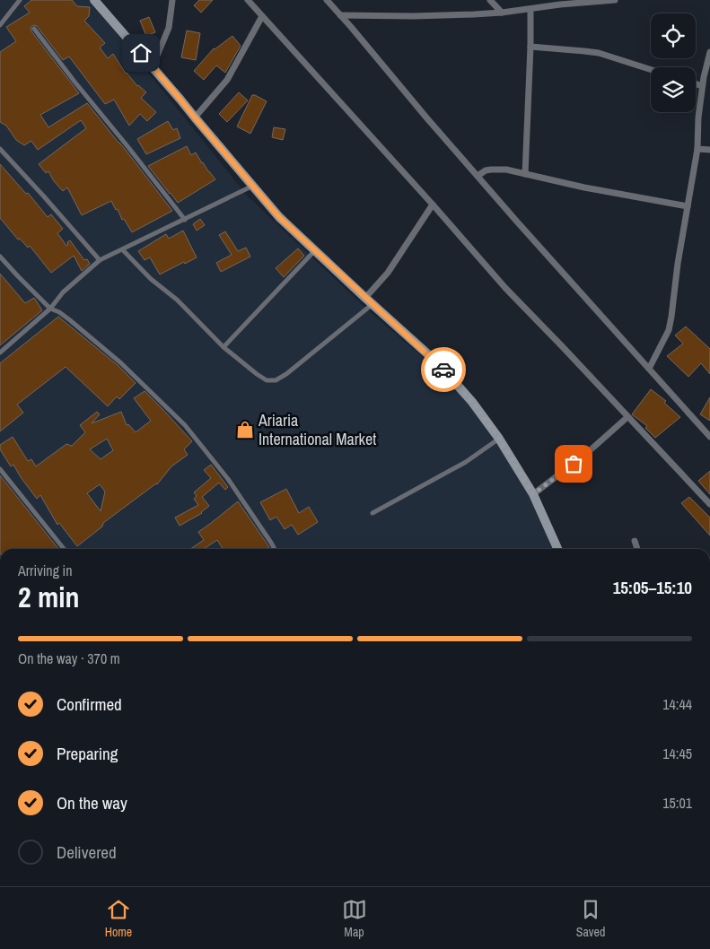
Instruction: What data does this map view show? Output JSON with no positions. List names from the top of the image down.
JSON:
{
  "places": {
    "shop": ["Ariaria International Market"]
  },
  "page": {
    "heading": ["2 min", "Arriving in", "15:05–15:10"],
    "bar": "On the way · 370 m",
    "list": [
      ["Confirmed", "14:44"],
      ["Preparing", "14:45"],
      ["On the way", "15:01"],
      "Delivered"
    ],
    "tabs": ["Home", "Map", "Saved"]
  }
}
